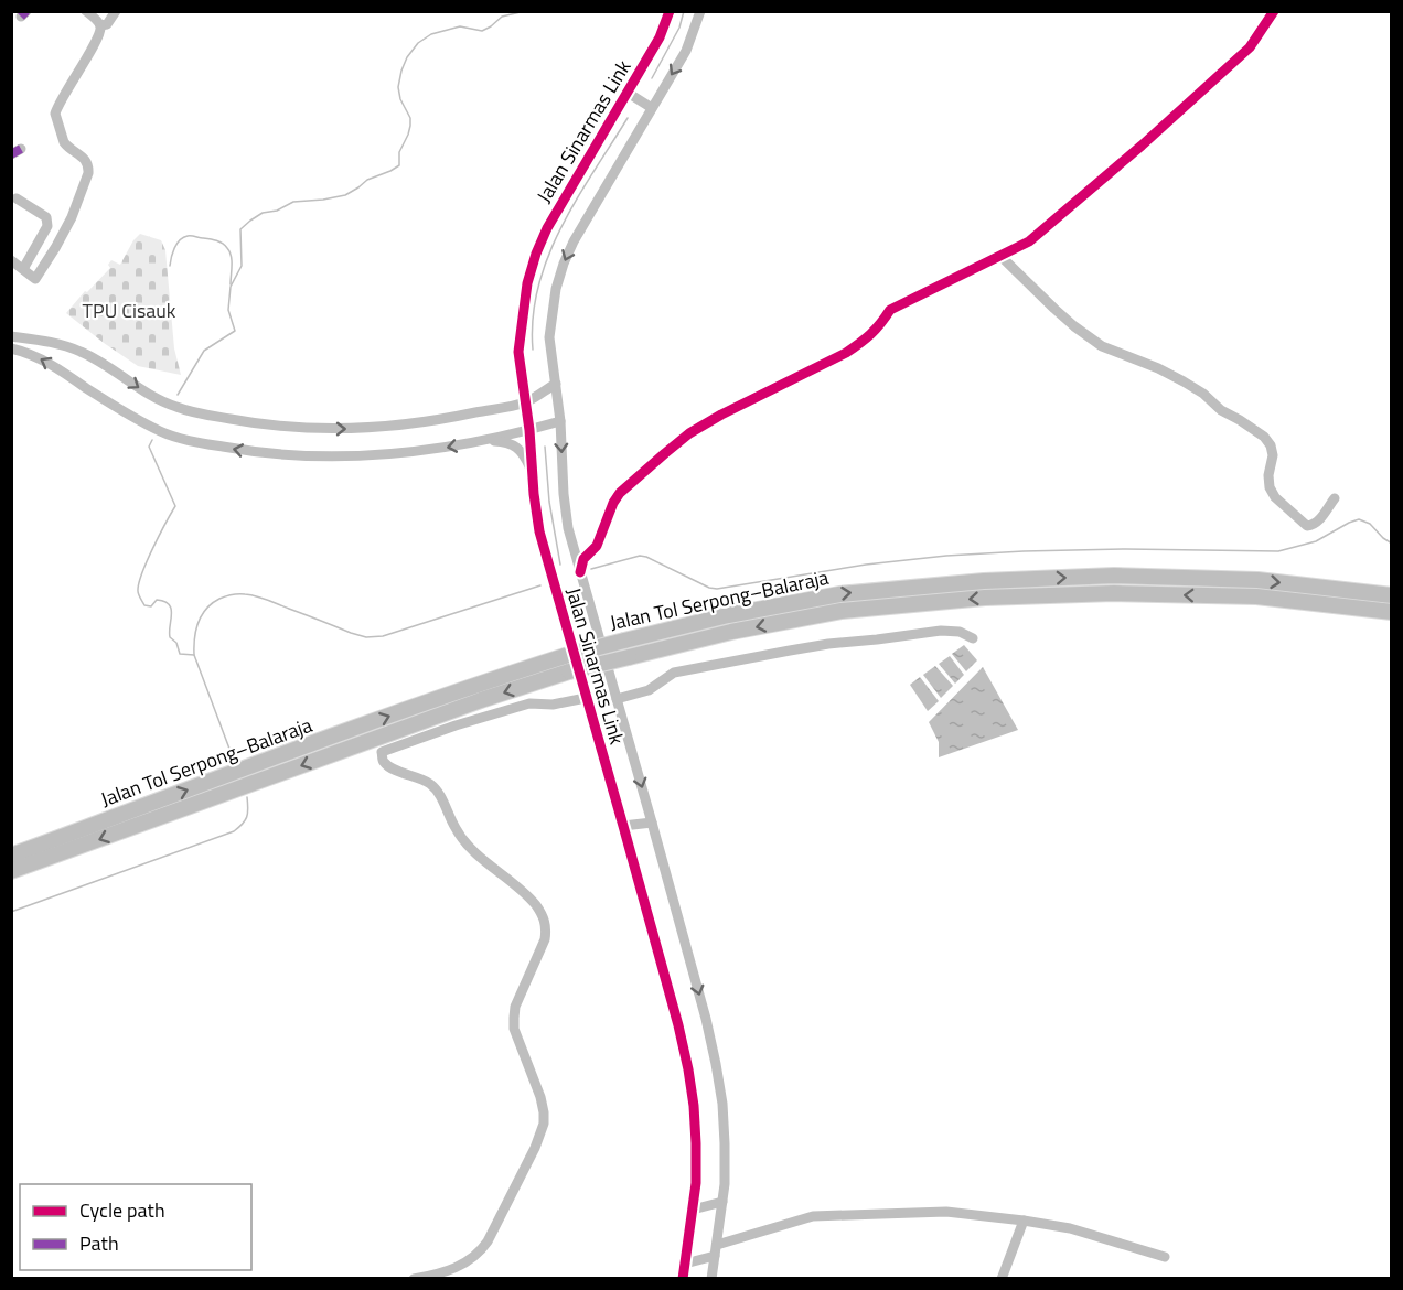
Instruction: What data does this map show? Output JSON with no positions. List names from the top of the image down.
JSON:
{
  "streets": {
    "highway": ["Jalan Tol Serpong–Balaraja"],
    "street": ["Jalan Sinarmas Link"]
  },
  "parks": ["TPU Cisauk"],
  "legend": ["Cycle path", "Path"]
}
